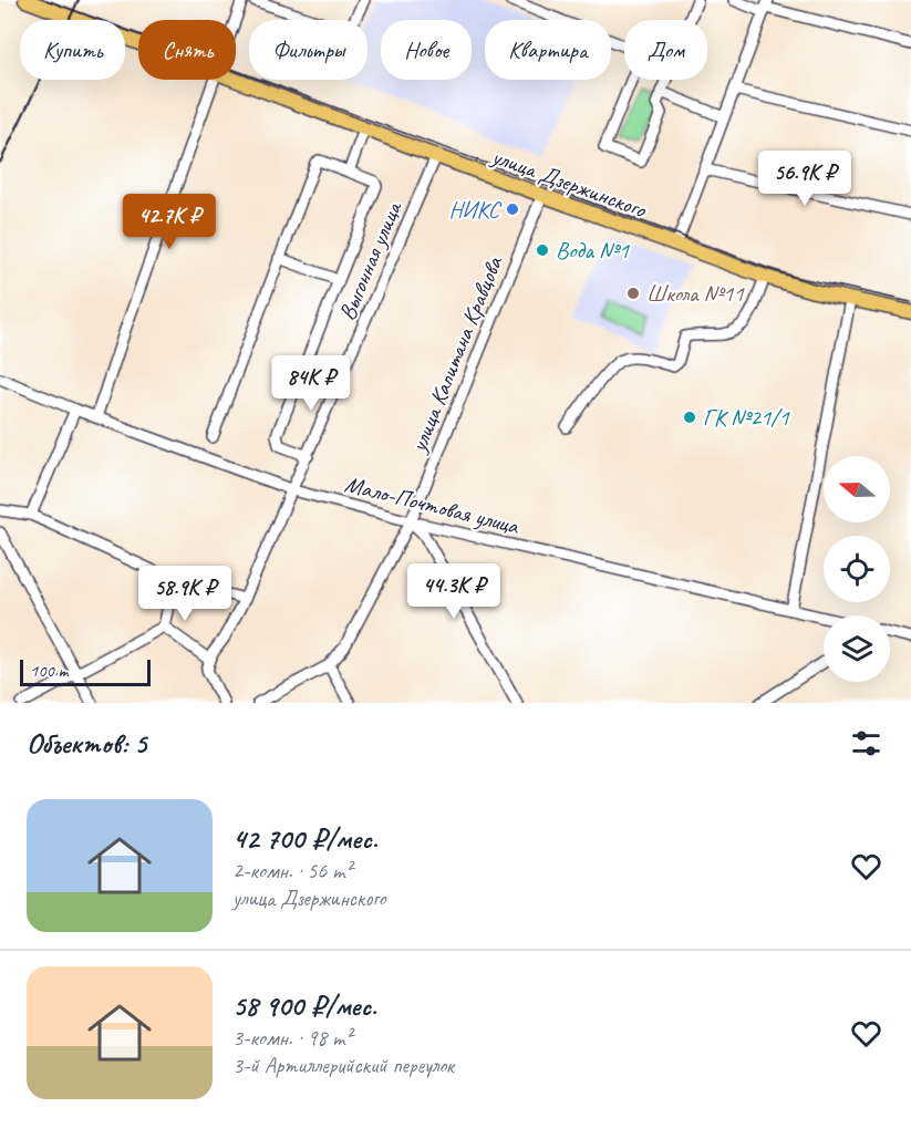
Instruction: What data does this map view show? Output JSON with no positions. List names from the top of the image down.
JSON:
{
  "streets": {
    "main road": ["улица Дзержинского"],
    "street": ["Выгонная улица", "улица Капитана Кравцова", "Мало-Почтовая улица"]
  },
  "crossings": [
    ["улица Дзержинского", "Выгонная улица"],
    ["улица Дзержинского", "улица Капитана Кравцова"],
    ["Выгонная улица", "Мало-Почтовая улица"],
    ["улица Капитана Кравцова", "Мало-Почтовая улица"]
  ],
  "places": [
    "НИКС",
    "Вода №1",
    "Школа №11",
    "ГК №21/1"
  ],
  "scale_bar": "100 m",
  "north": "left",
  "page": {
    "chip": [
      "Купить",
      "Снять",
      "Фильтры",
      "Новое",
      "Квартира",
      "Дом"
    ],
    "price": [
      "56.9K ₽",
      "42.7K ₽",
      "84K ₽",
      "44.3K ₽",
      "58.9K ₽"
    ],
    "scale": "100 m",
    "heading": "Объектов: 5",
    "list": [
      {
        "name": "42 700 ₽/мес.",
        "note": "2-комн. · 56 m² · улица Дзержинского"
      },
      {
        "name": "58 900 ₽/мес.",
        "note": "3-комн. · 98 m² · 3-й Артиллерийский переулок"
      }
    ]
  }
}
